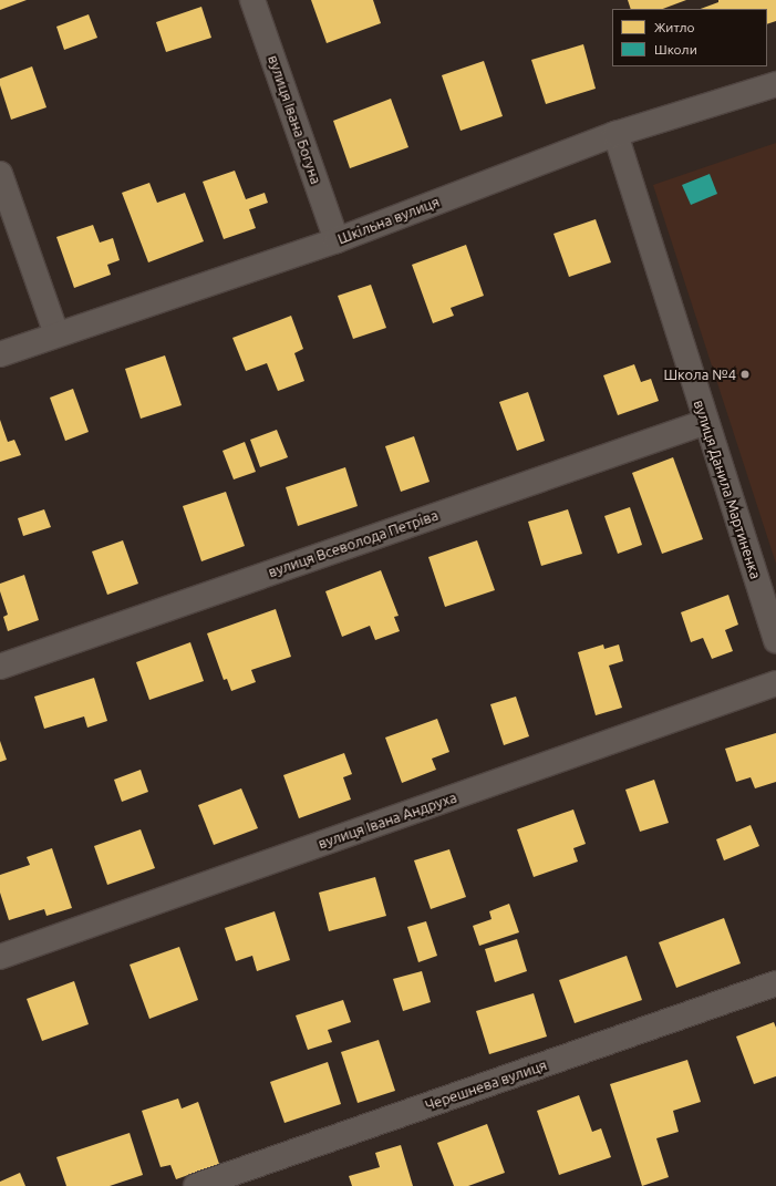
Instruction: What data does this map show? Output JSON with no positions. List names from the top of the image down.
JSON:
{
  "streets": {
    "street": [
      "вулиця Івана Богуна",
      "Шкільна вулиця",
      "вулиця Данила Мартиненка",
      "вулиця Всеволода Петріва",
      "вулиця Івана Андруха",
      "Черешнева вулиця"
    ]
  },
  "crossings": [
    ["вулиця Івана Богуна", "Шкільна вулиця"],
    ["Шкільна вулиця", "вулиця Данила Мартиненка"],
    ["вулиця Данила Мартиненка", "вулиця Всеволода Петріва"]
  ],
  "places": ["Школа №4"],
  "legend": ["Житло", "Школи"]
}
